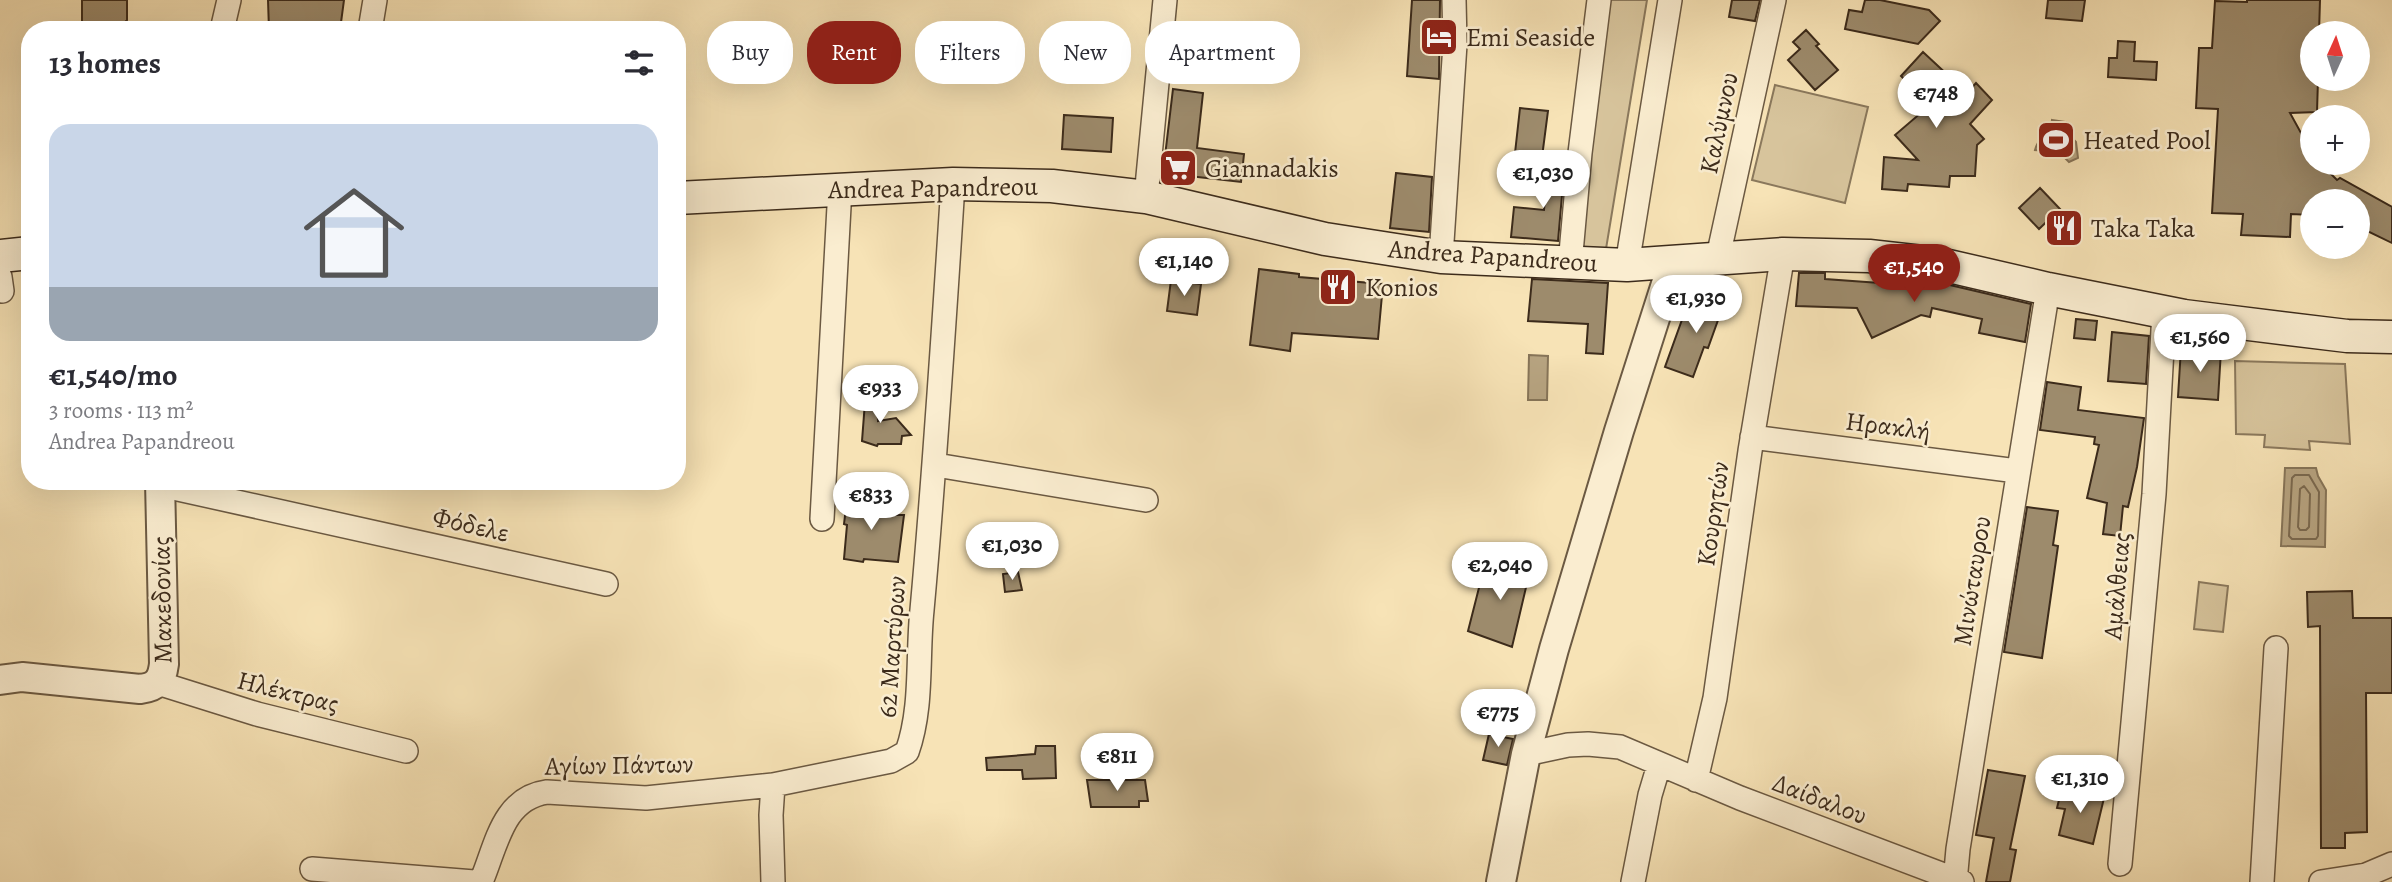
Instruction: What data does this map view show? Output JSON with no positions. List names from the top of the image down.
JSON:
{
  "streets": {
    "main road": ["Andrea Papandreou"],
    "street": [
      "Καλύμνου",
      "Ηρακλή",
      "Κουρητών",
      "Φόδελε",
      "Μινώταυρου",
      "Αμάλθειας",
      "Μακεδονίας",
      "62 Μαρτύρων",
      "Ηλέκτρας",
      "Αγίων Πάντων",
      "Δαίδαλου"
    ]
  },
  "crossings": [
    ["Καλύμνου", "Andrea Papandreou"],
    ["Andrea Papandreou", "Κουρητών"],
    ["Andrea Papandreou", "Μινώταυρου"],
    ["Andrea Papandreou", "Αμάλθειας"],
    ["Andrea Papandreou", "62 Μαρτύρων"],
    ["Ηρακλή", "Κουρητών"],
    ["Ηρακλή", "Μινώταυρου"],
    ["Κουρητών", "Δαίδαλου"],
    ["Μινώταυρου", "Δαίδαλου"],
    ["Μακεδονίας", "Ηλέκτρας"],
    ["62 Μαρτύρων", "Αγίων Πάντων"]
  ],
  "places": {
    "hotel": ["Emi Seaside"],
    "sports": ["Heated Pool"],
    "supermarket": ["Giannadakis"],
    "restaurant": ["Taka Taka", "Konios"]
  },
  "north": "top",
  "page": {
    "map_buttons": ["+", "−"],
    "chip": [
      "Buy",
      "Rent",
      "Filters",
      "New",
      "Apartment"
    ],
    "heading": "13 homes",
    "price": [
      "€748",
      "€1,030",
      "€1,140",
      "€1,540",
      "€1,930",
      "€1,560",
      "€933",
      "€833",
      "€1,030",
      "€2,040",
      "€775",
      "€811",
      "€1,310"
    ],
    "list": [
      {
        "name": "€1,540/mo",
        "note": "3 rooms · 113 m² · Andrea Papandreou"
      }
    ]
  }
}
